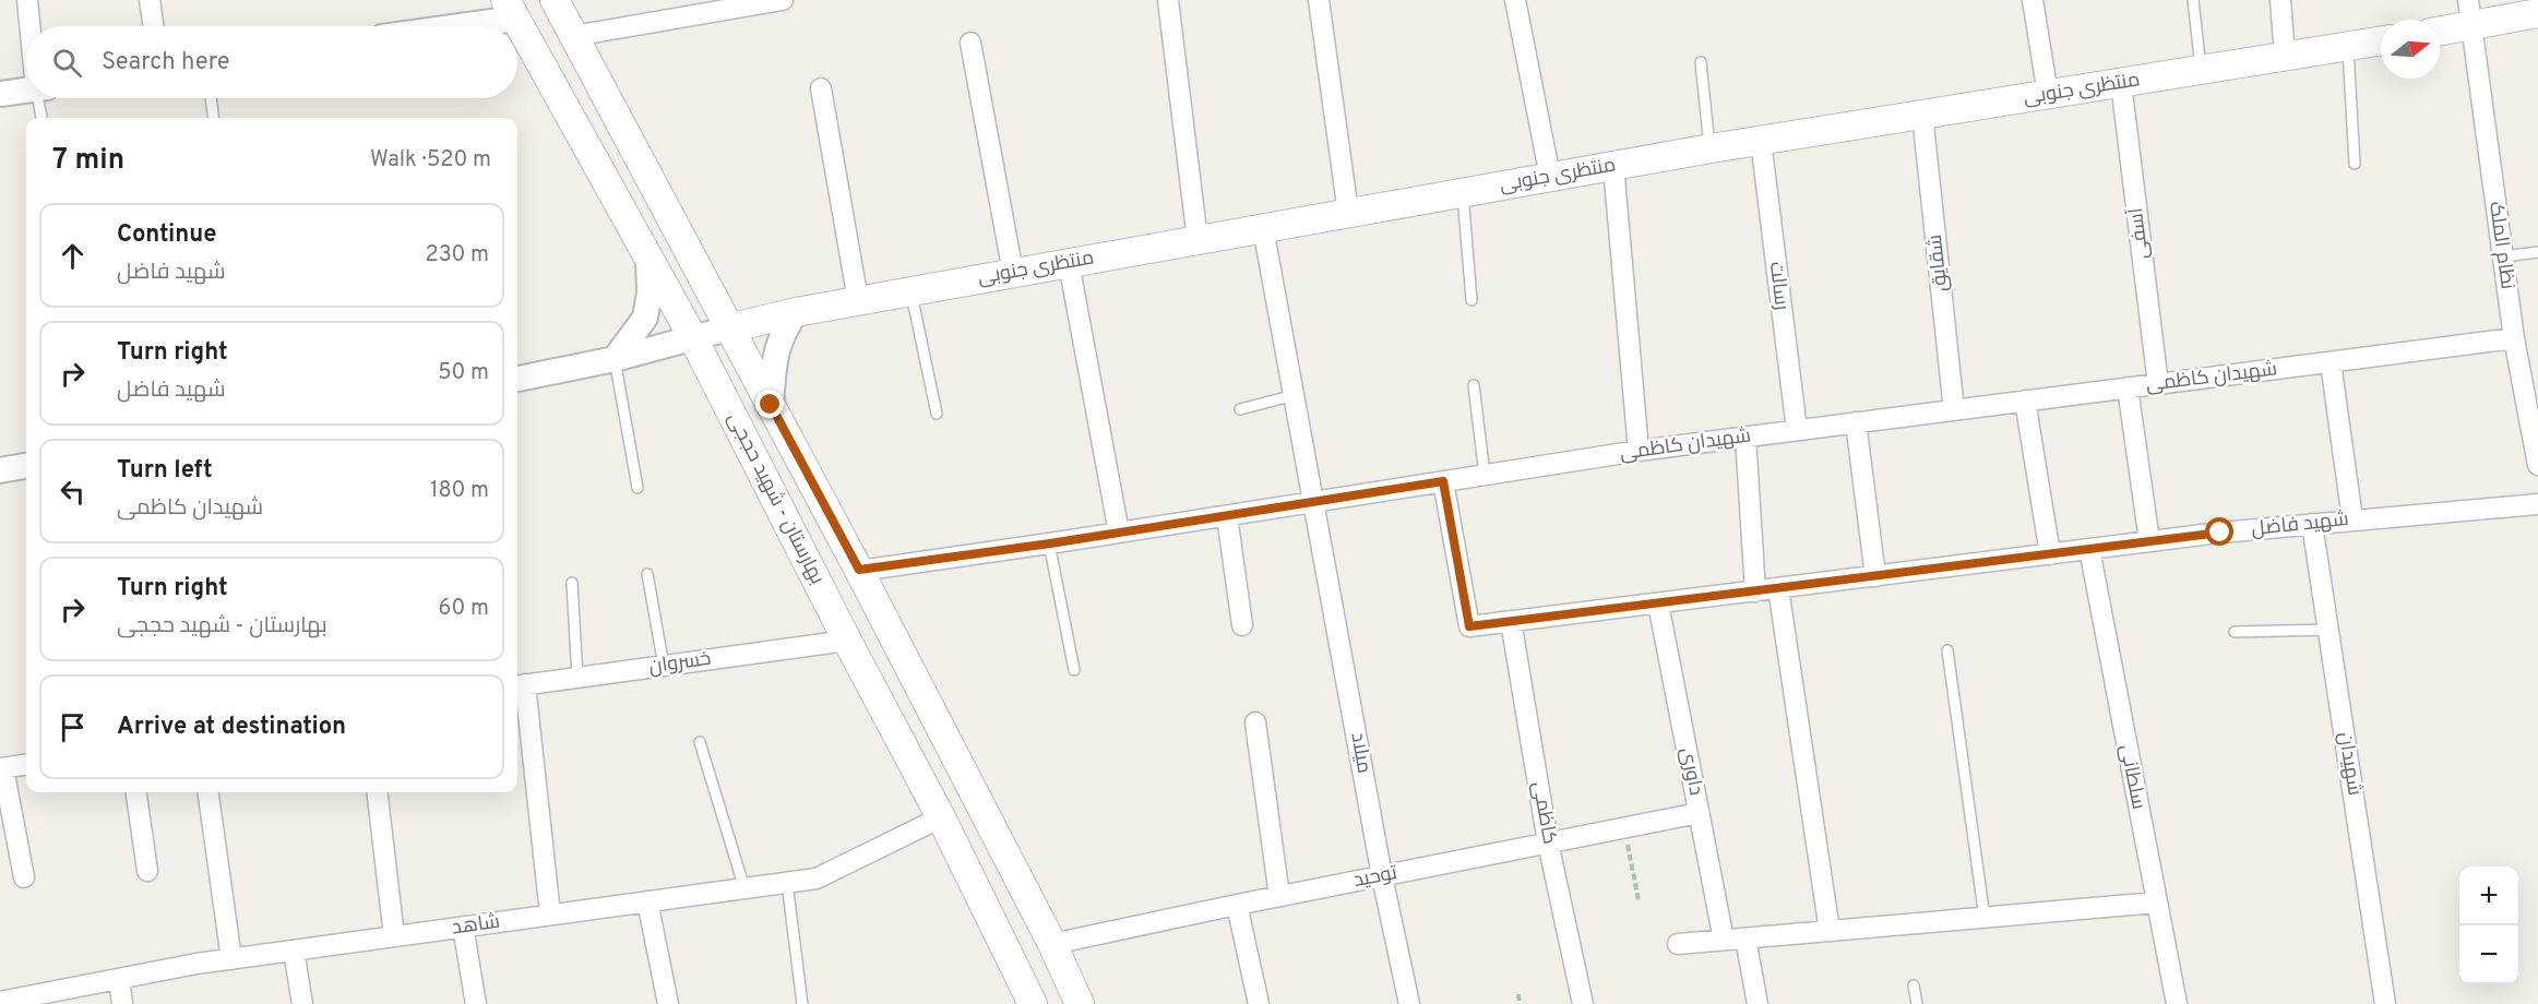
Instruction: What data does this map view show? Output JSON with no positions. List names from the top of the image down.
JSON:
{
  "streets": {
    "main road": ["منتظری جنوبی", "بهارستان - شهید حججی"],
    "street": [
      "آسفی",
      "نظام الملک",
      "شقایق",
      "رسالت",
      "شهیدان کاظمی",
      "شهید فاضل",
      "خسروان",
      "میلاد",
      "شهیدان",
      "داوری",
      "سلطانی",
      "کاظمی",
      "توحید",
      "شاهد"
    ]
  },
  "crossings": [
    ["منتظری جنوبی", "آسفی"],
    ["منتظری جنوبی", "شقایق"],
    ["منتظری جنوبی", "رسالت"],
    ["منتظری جنوبی", "بهارستان - شهید حججی"],
    ["منتظری جنوبی", "میلاد"],
    ["آسفی", "شهیدان کاظمی"],
    ["نظام الملک", "شهیدان کاظمی"],
    ["شقایق", "شهیدان کاظمی"],
    ["رسالت", "شهیدان کاظمی"],
    ["شهیدان کاظمی", "بهارستان - شهید حججی"],
    ["شهیدان کاظمی", "شهید فاضل"],
    ["شهیدان کاظمی", "میلاد"],
    ["بهارستان - شهید حججی", "خسروان"],
    ["بهارستان - شهید حججی", "توحید"],
    ["بهارستان - شهید حججی", "شاهد"],
    ["شهید فاضل", "شهیدان"],
    ["شهید فاضل", "داوری"],
    ["شهید فاضل", "سلطانی"],
    ["شهید فاضل", "کاظمی"],
    ["میلاد", "توحید"],
    ["داوری", "توحید"],
    ["کاظمی", "توحید"]
  ],
  "north": "right",
  "page": {
    "search": "Search here",
    "heading": ["7 min", "Walk · 520 m"],
    "list": [
      ["Continue", "شهید فاضل", "230 m"],
      ["Turn right", "شهید فاضل", "50 m"],
      ["Turn left", "شهیدان کاظمی", "180 m"],
      ["Turn right", "بهارستان - شهید حججی", "60 m"],
      "Arrive at destination"
    ],
    "map_buttons": ["+", "−"]
  }
}
